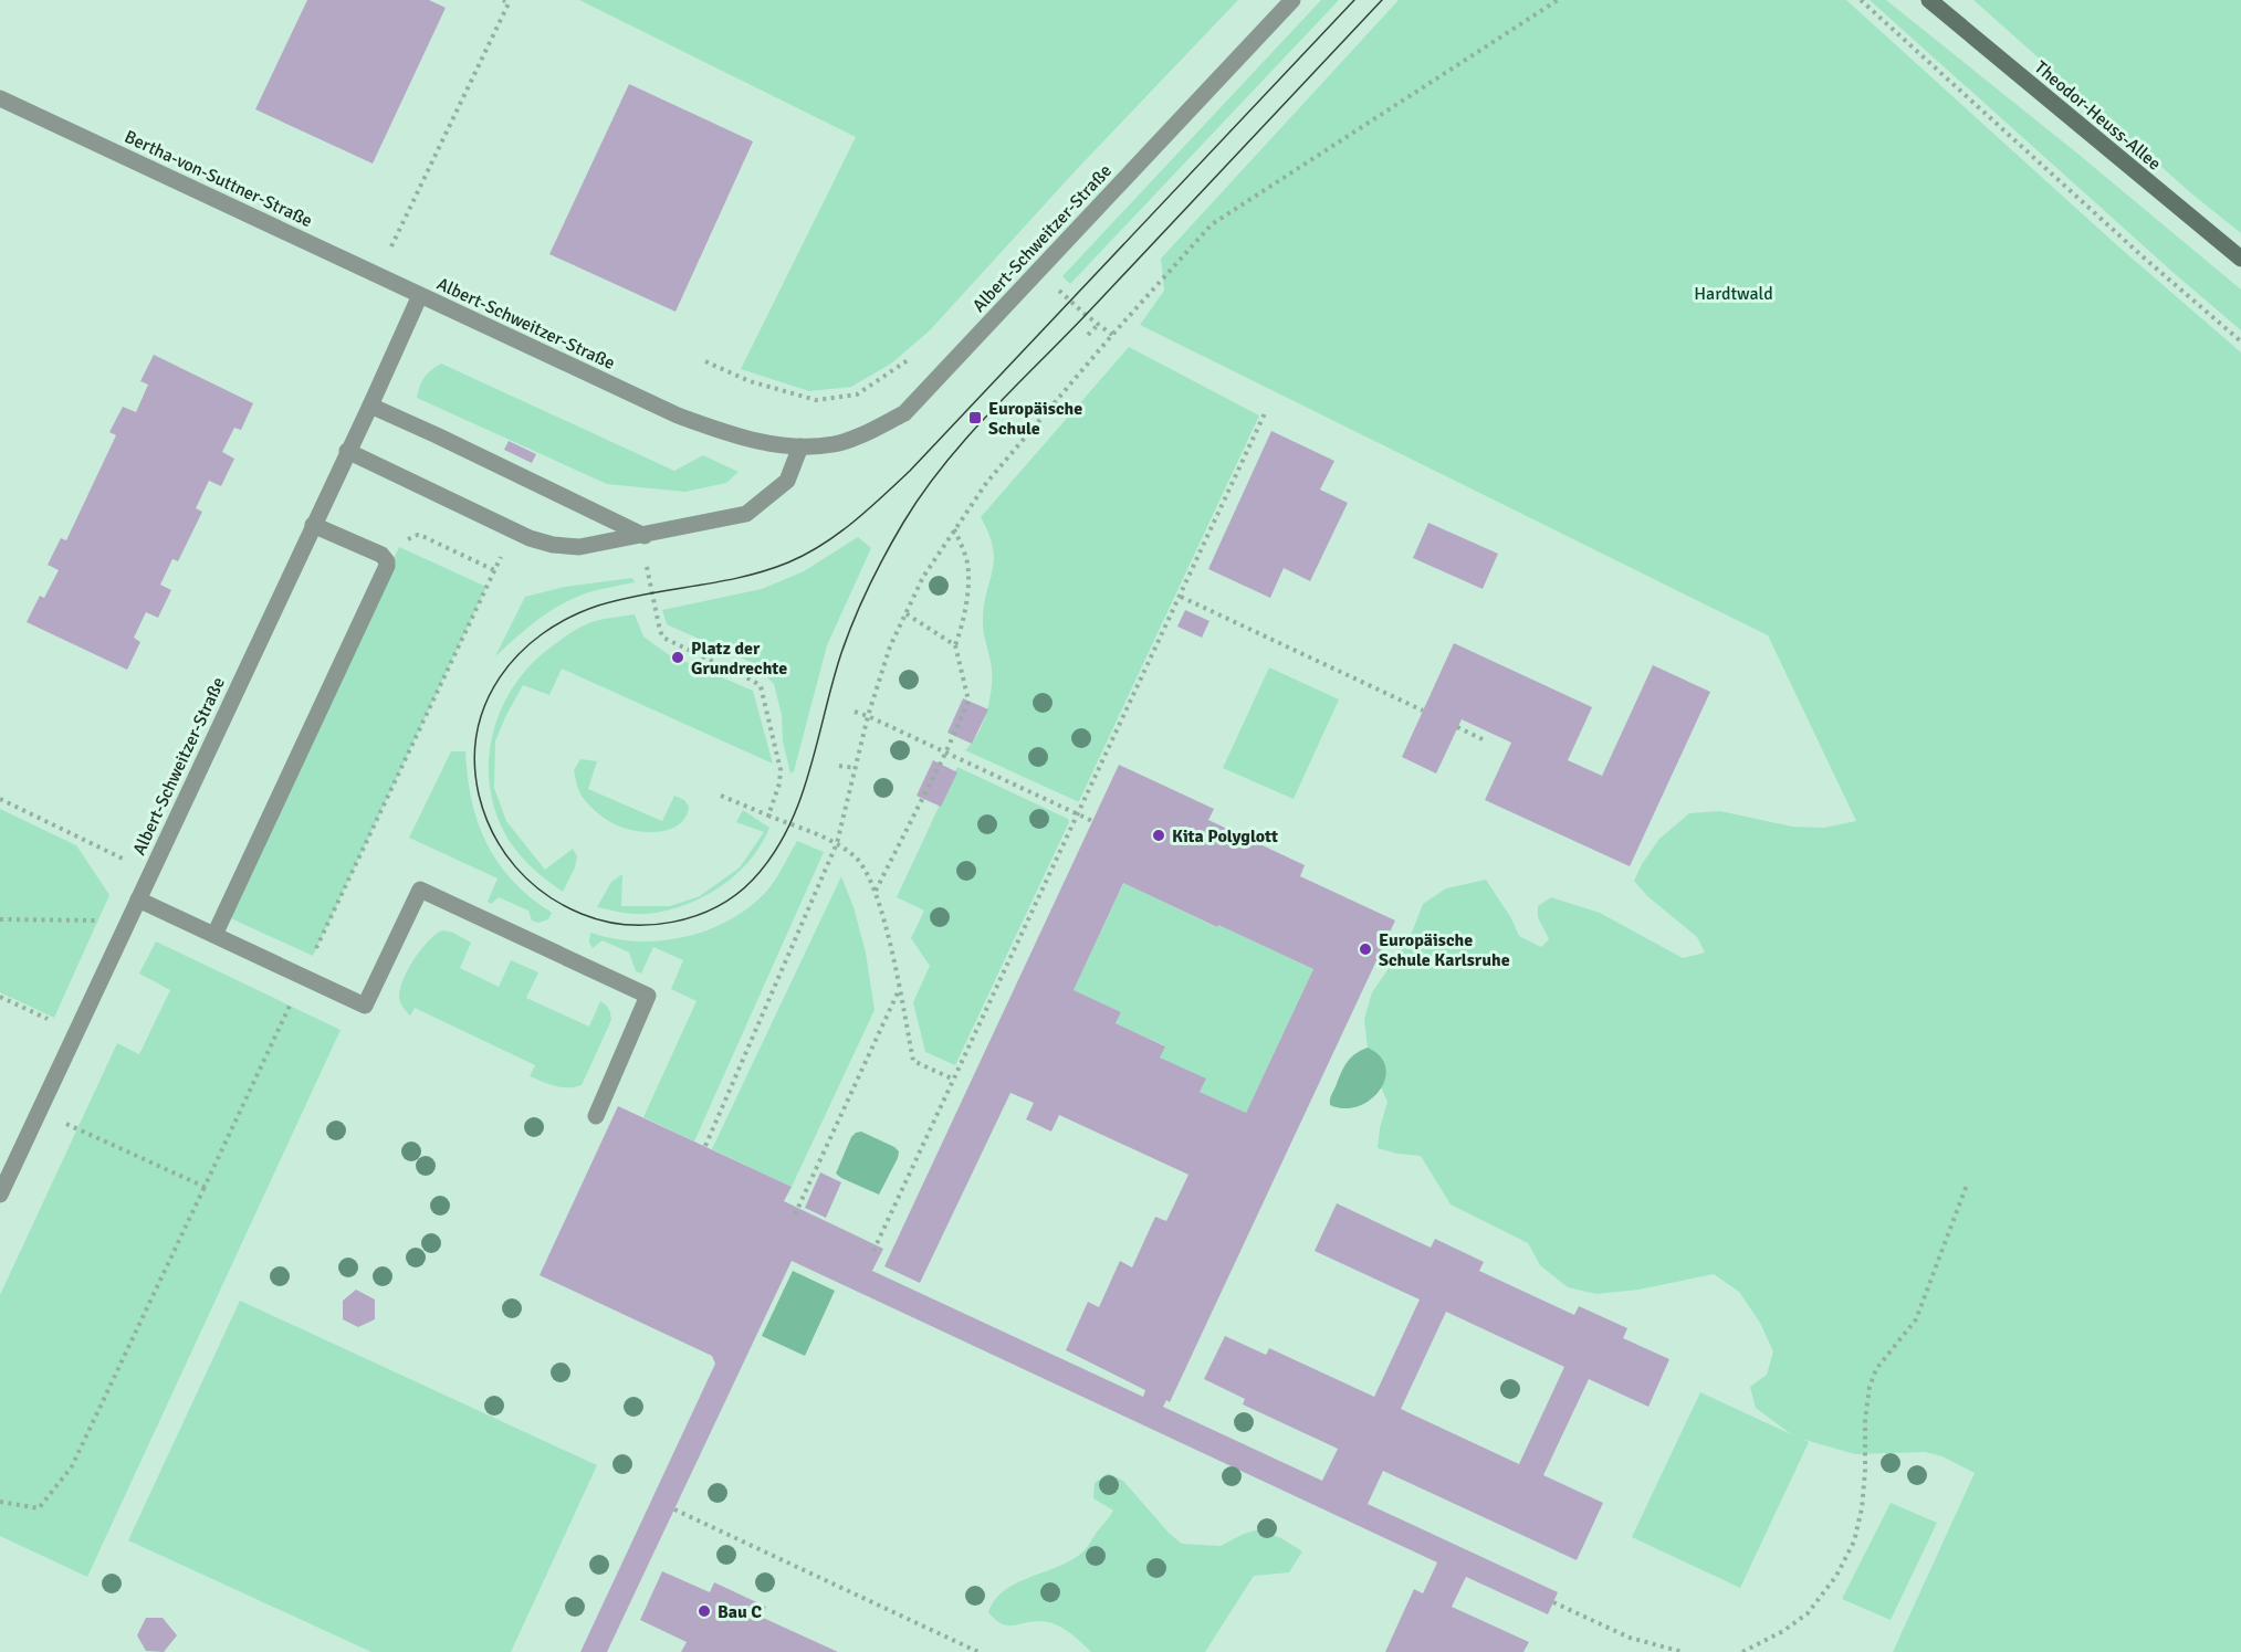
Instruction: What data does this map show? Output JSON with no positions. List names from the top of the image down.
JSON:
{
  "streets": {
    "main road": ["Theodor-Heuss-Allee"],
    "street": ["Bertha-von-Suttner-Straße", "Albert-Schweitzer-Straße"]
  },
  "crossings": [
    ["Bertha-von-Suttner-Straße", "Albert-Schweitzer-Straße"]
  ],
  "parks": ["Hardtwald"],
  "places": {
    "transit": ["Europäische Schule"],
    "other": [
      "Platz der Grundrechte",
      "Kita Polyglott",
      "Europäische Schule Karlsruhe",
      "Bau C"
    ]
  }
}
